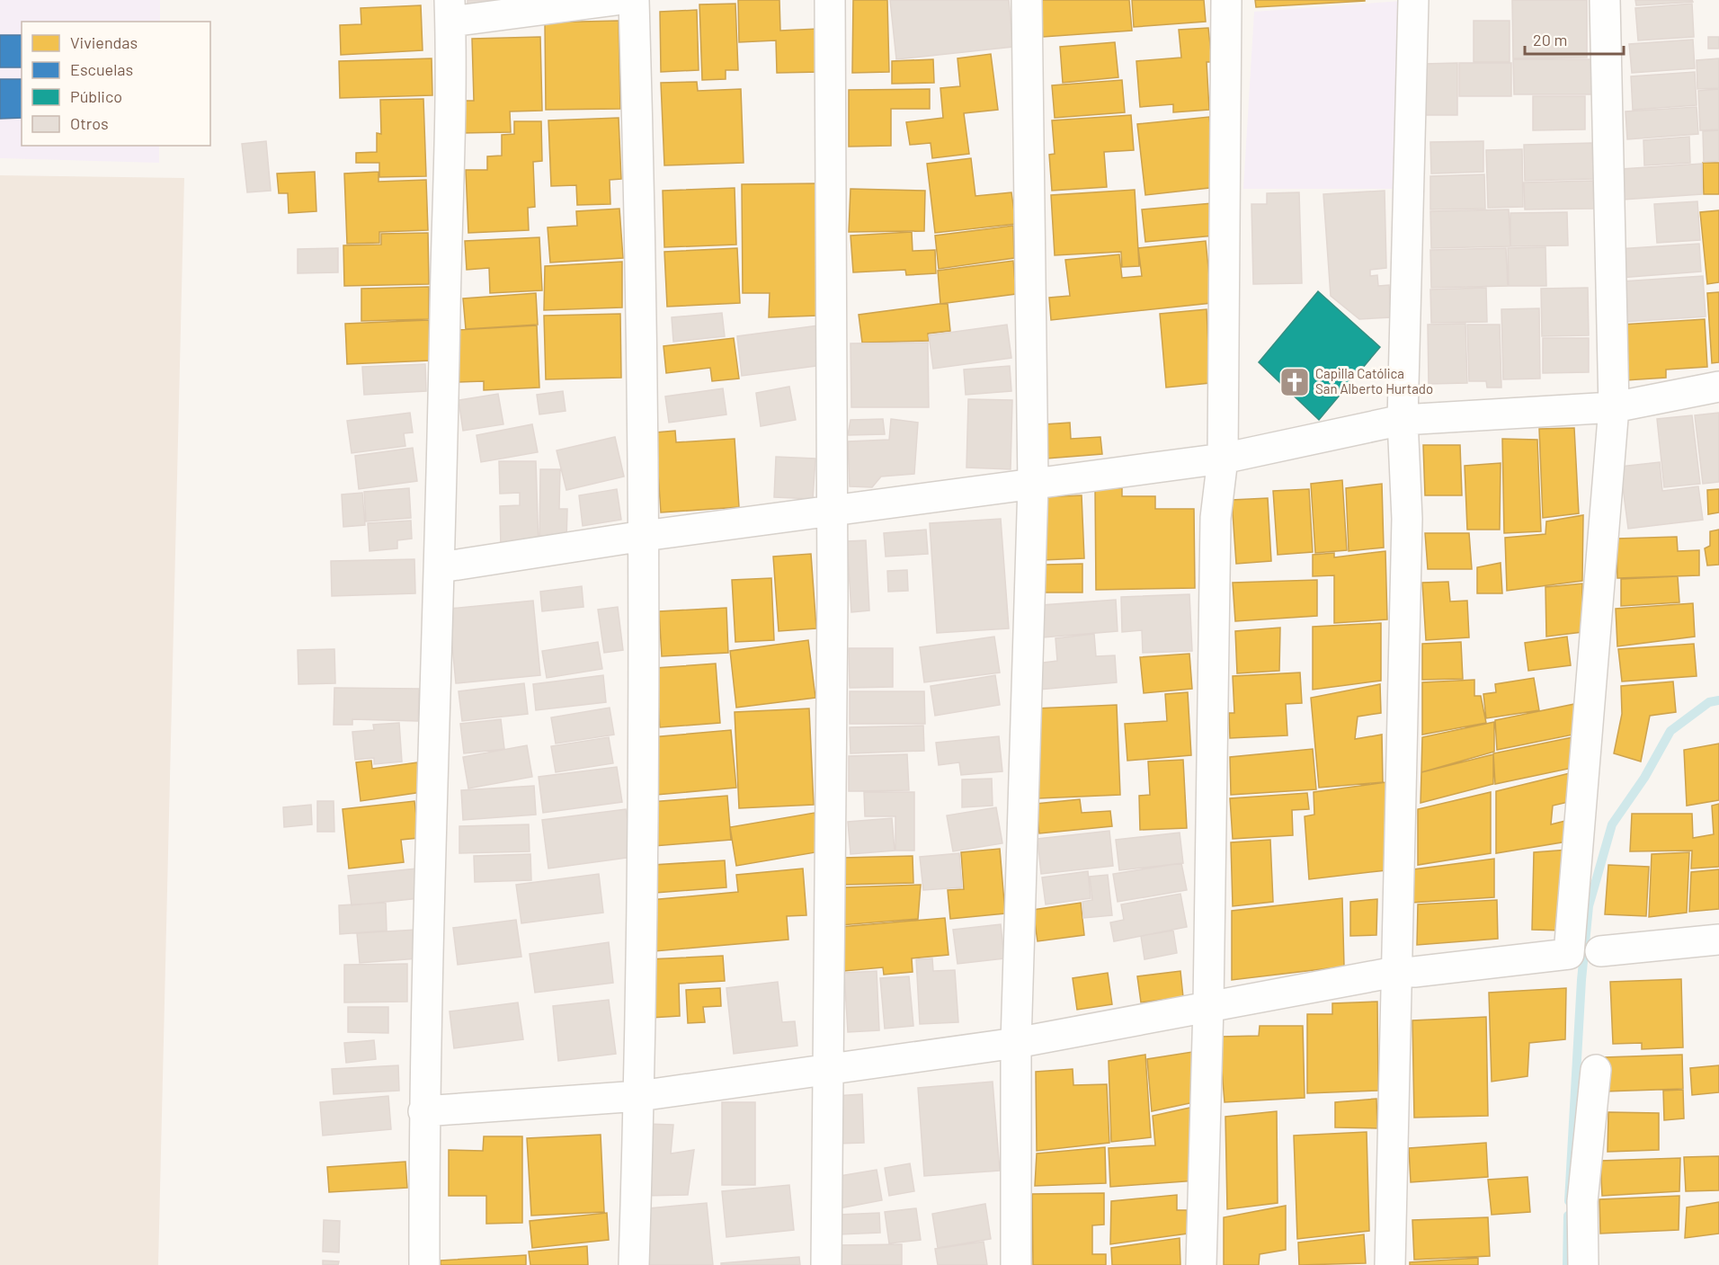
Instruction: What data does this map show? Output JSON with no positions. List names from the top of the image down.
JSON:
{
  "places": {
    "church": ["Capilla Católica San Alberto Hurtado"]
  },
  "legend": [
    "Viviendas",
    "Escuelas",
    "Público",
    "Otros"
  ],
  "scale_bar": "20 m"
}
